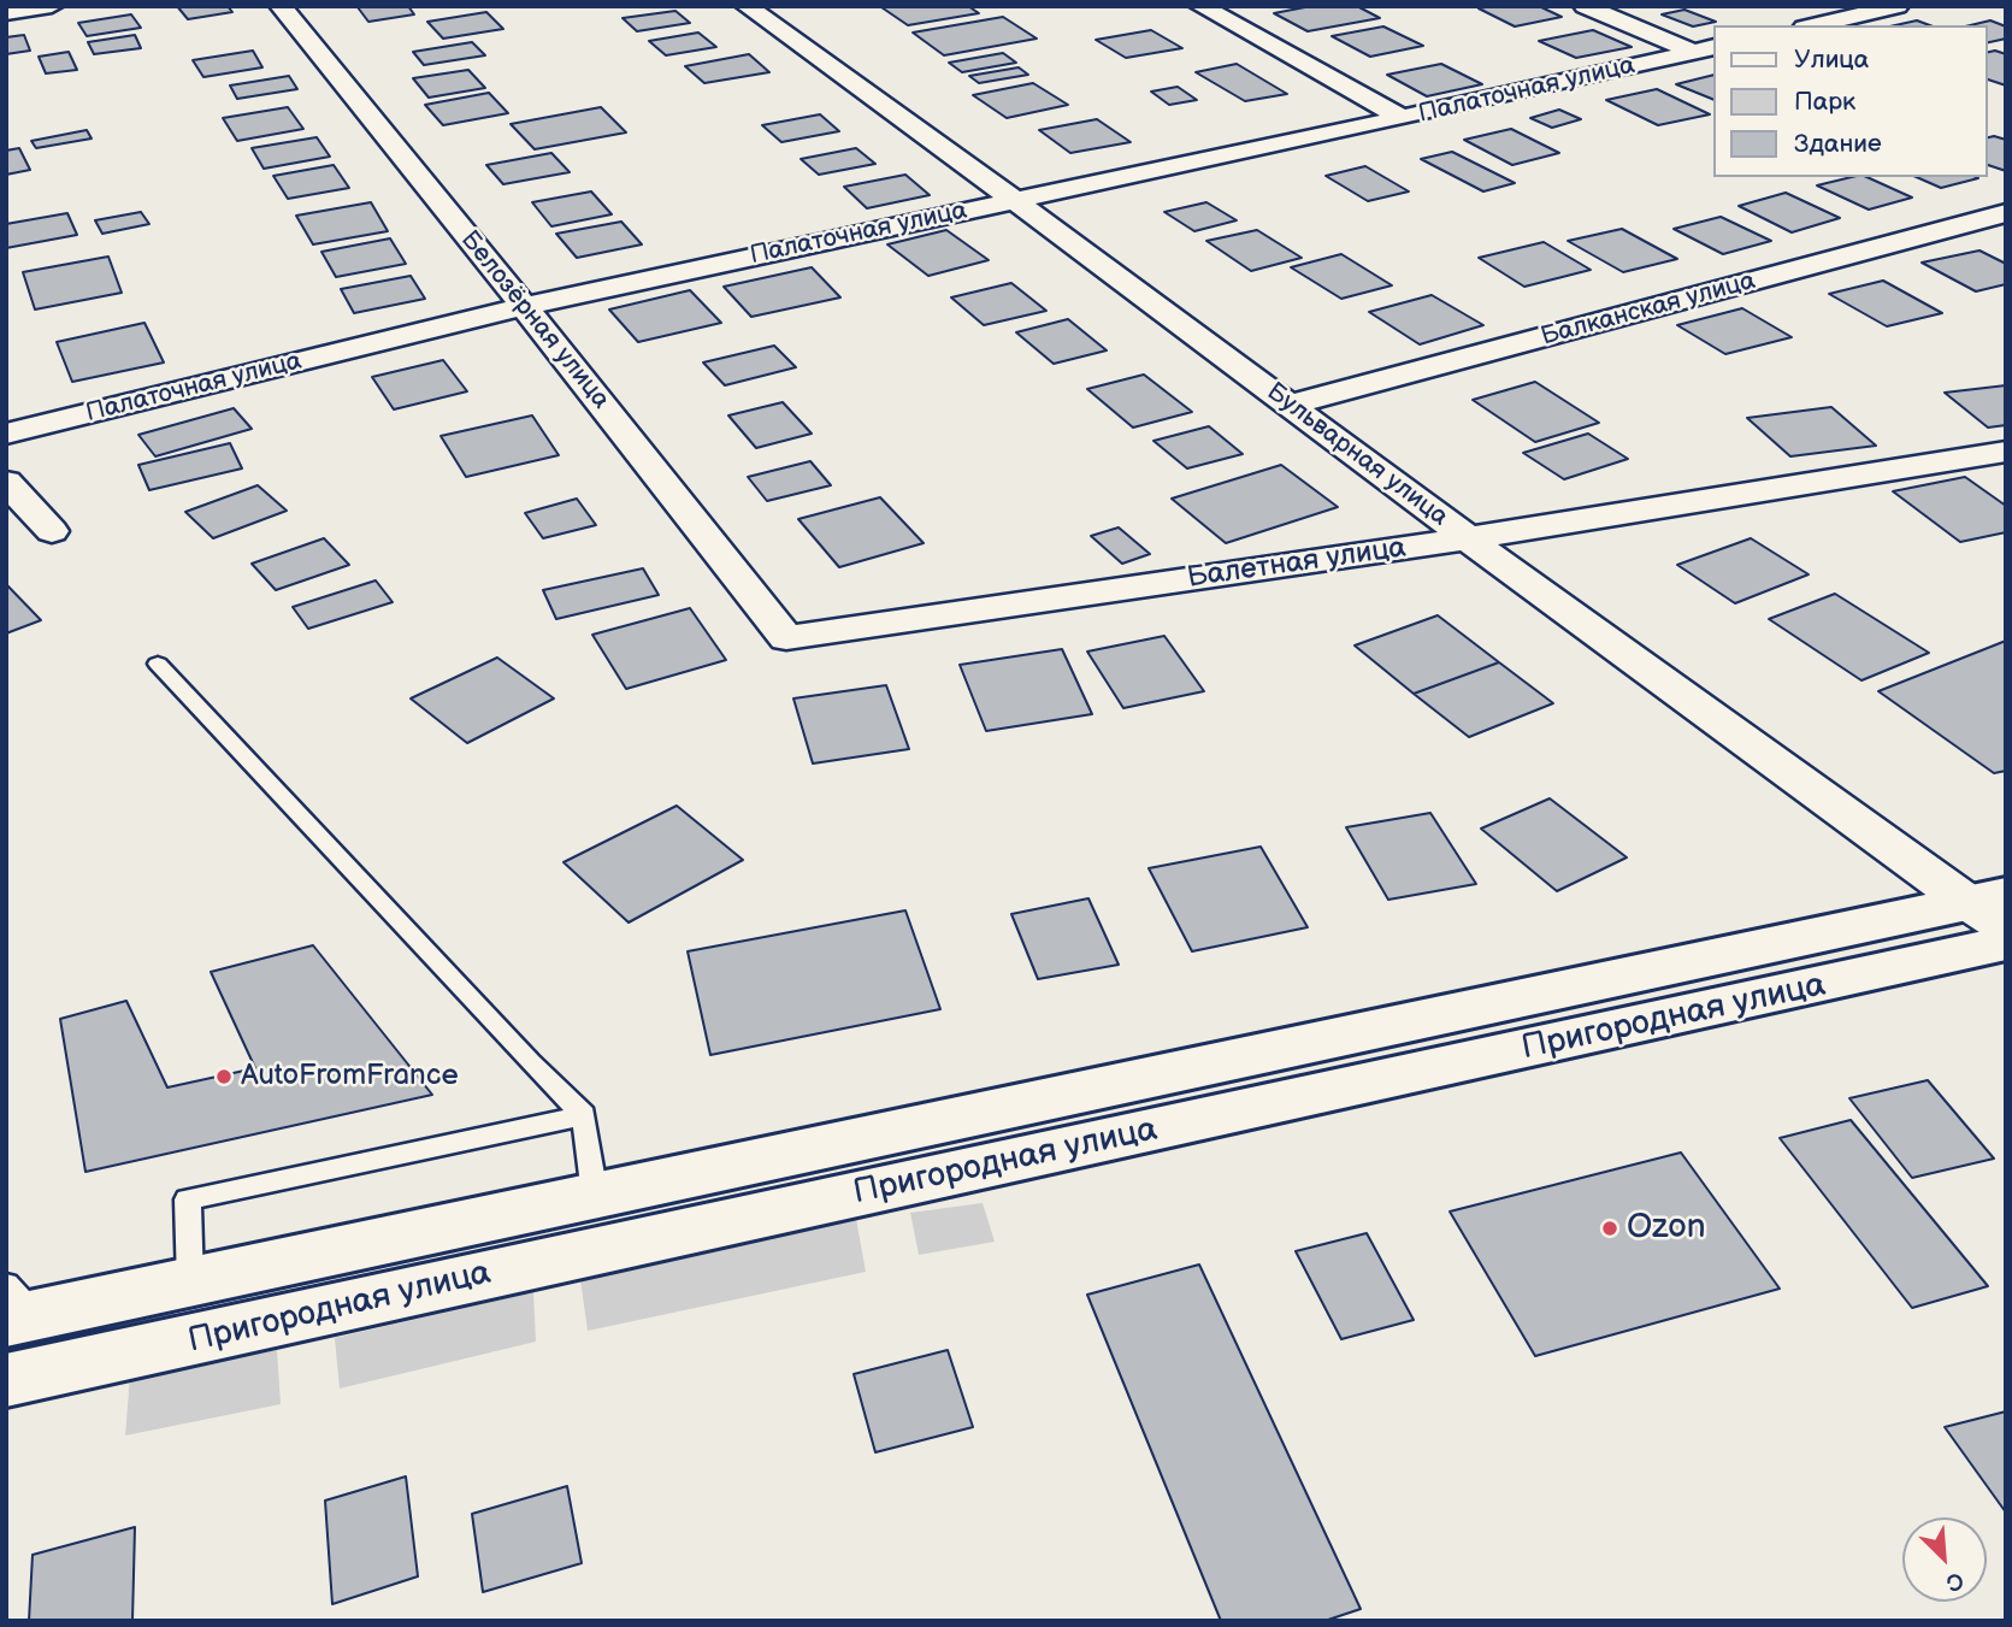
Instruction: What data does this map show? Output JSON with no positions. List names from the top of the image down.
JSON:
{
  "streets": {
    "street": [
      "Палаточная улица",
      "Балканская улица",
      "Белозёрная улица",
      "Бульварная улица",
      "Балетная улица",
      "Пригородная улица"
    ]
  },
  "crossings": [
    ["Палаточная улица", "Белозёрная улица"],
    ["Палаточная улица", "Бульварная улица"],
    ["Балканская улица", "Бульварная улица"],
    ["Белозёрная улица", "Балетная улица"],
    ["Бульварная улица", "Балетная улица"],
    ["Бульварная улица", "Пригородная улица"]
  ],
  "places": ["AutoFromFrance", "Ozon"],
  "legend": ["Улица", "Парк", "Здание"],
  "north": "bottom right"
}
